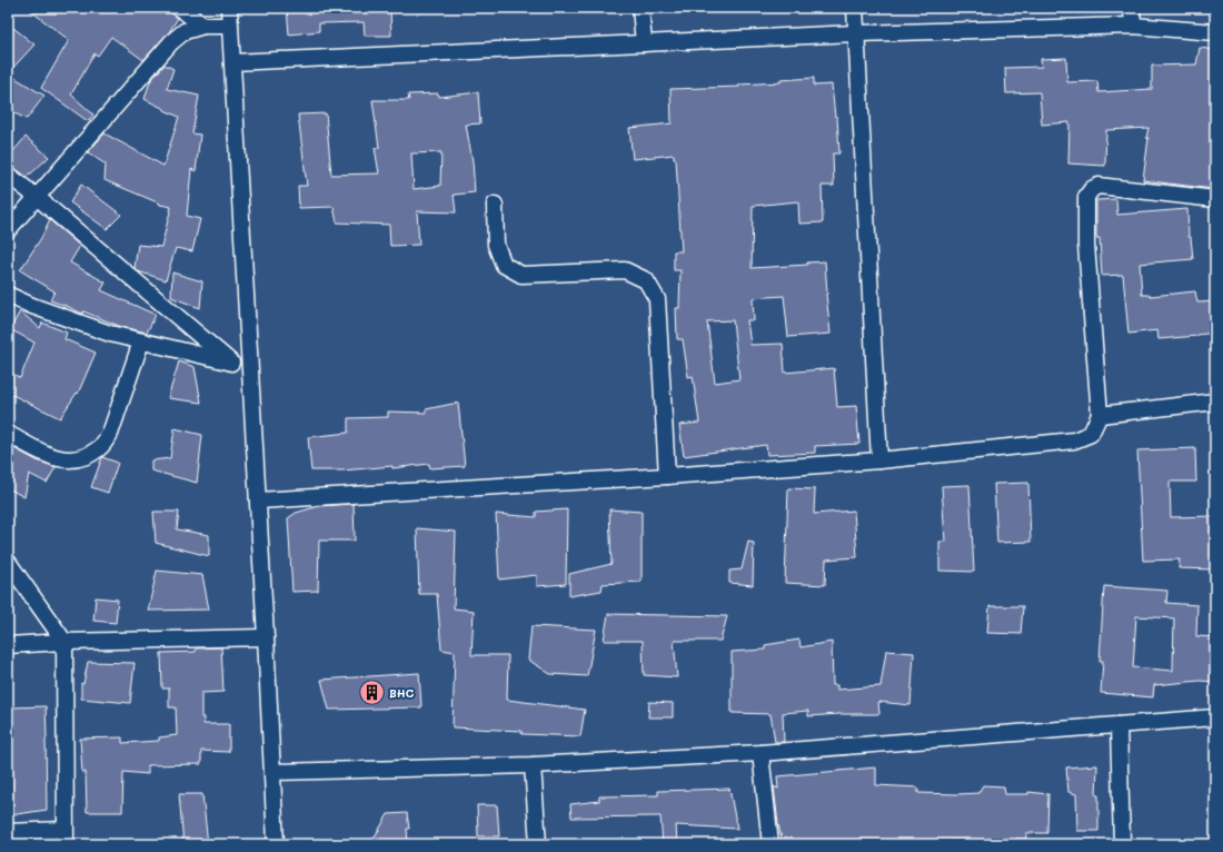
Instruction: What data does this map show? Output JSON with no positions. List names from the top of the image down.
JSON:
{
  "places": {
    "building": ["BHC"]
  }
}
